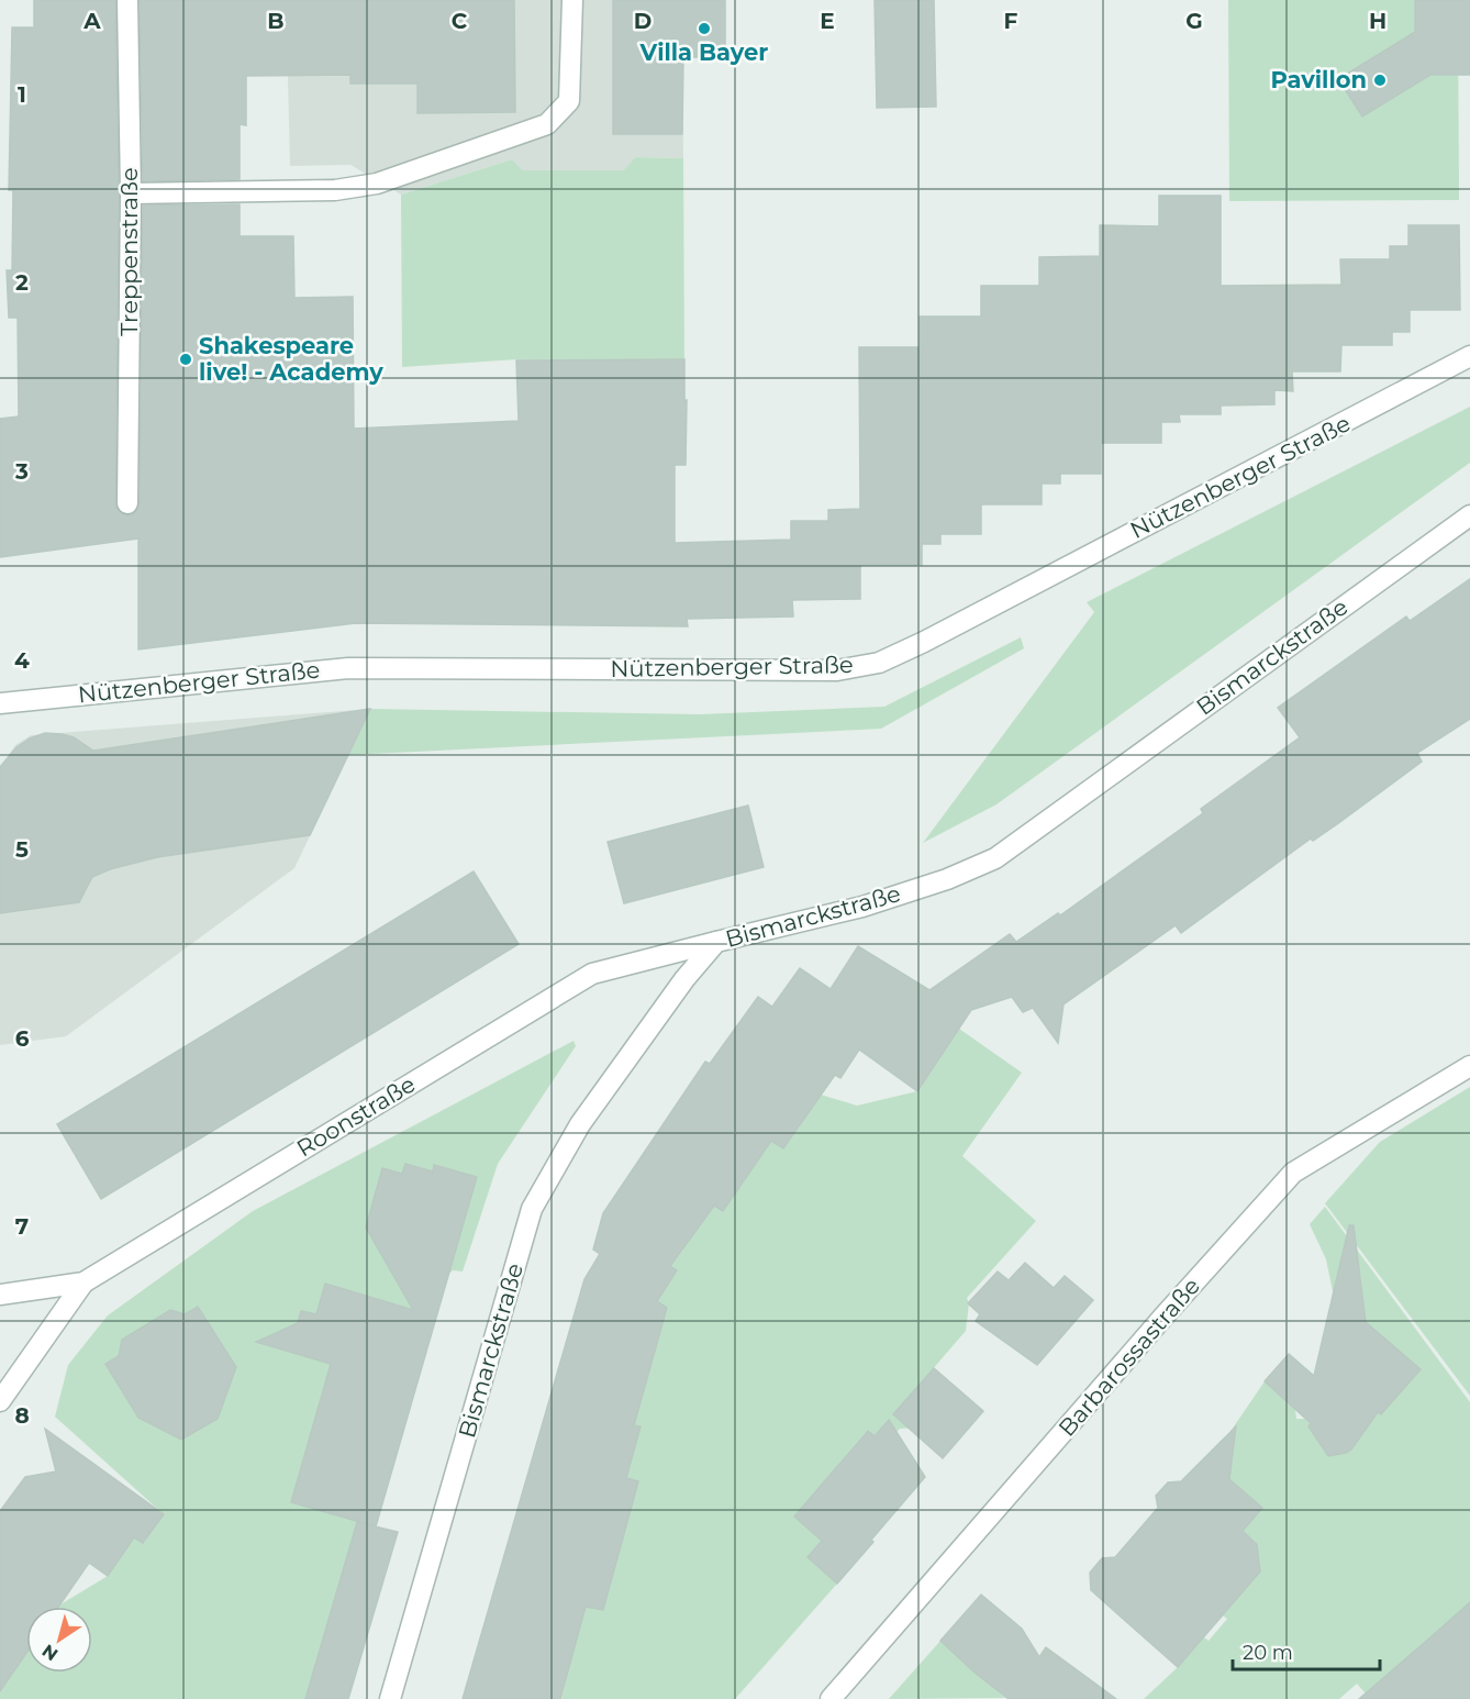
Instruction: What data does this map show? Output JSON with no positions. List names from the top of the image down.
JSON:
{
  "streets": {
    "street": [
      "Treppenstraße",
      "Nützenberger Straße",
      "Bismarckstraße",
      "Roonstraße",
      "Barbarossastraße"
    ]
  },
  "crossings": [
    ["Bismarckstraße", "Roonstraße"]
  ],
  "places": ["Villa Bayer", "Pavillon", "Shakespeare live! - Academy"],
  "scale_bar": "20 m",
  "north": "bottom left",
  "grid": {
    "columns": [
      "A",
      "B",
      "C",
      "D",
      "E",
      "F",
      "G",
      "H"
    ],
    "rows": [
      "1",
      "2",
      "3",
      "4",
      "5",
      "6",
      "7",
      "8"
    ]
  }
}
